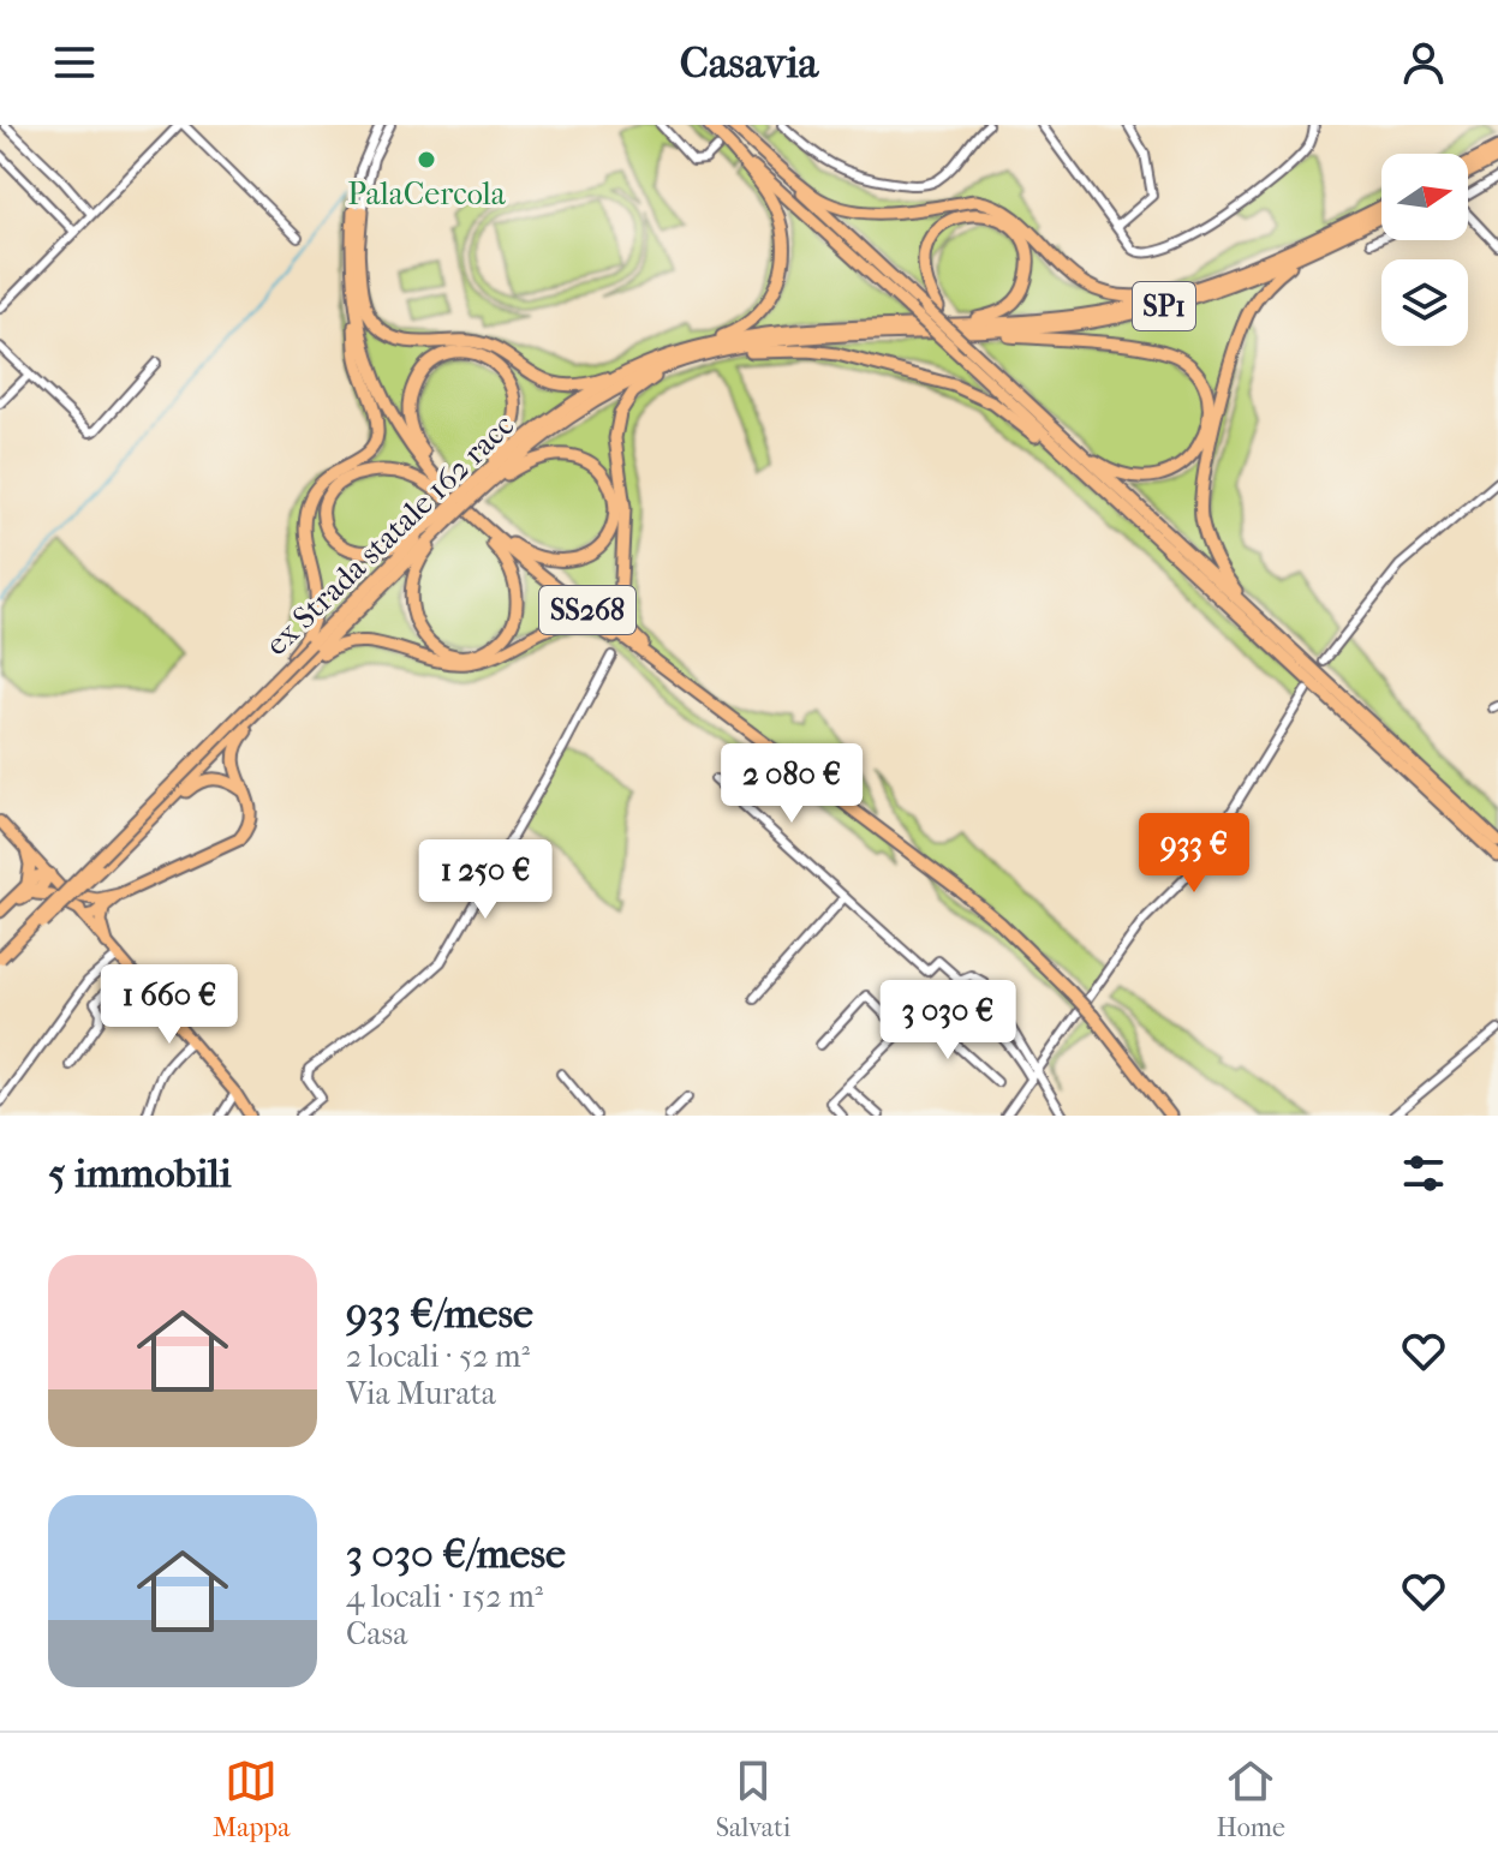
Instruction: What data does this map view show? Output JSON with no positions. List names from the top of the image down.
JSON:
{
  "streets": {
    "highway": ["SP1", "ex Strada statale 162 racc", "SS268"]
  },
  "crossings": [
    ["SP1", "ex Strada statale 162 racc"]
  ],
  "places": ["PalaCercola"],
  "north": "right",
  "page": {
    "header": "Casavia",
    "price": [
      "2 080 €",
      "933 €",
      "1 250 €",
      "1 660 €",
      "3 030 €"
    ],
    "heading": "5 immobili",
    "list": [
      {
        "name": "933 €/mese",
        "note": "2 locali · 52 m² · Via Murata"
      },
      {
        "name": "3 030 €/mese",
        "note": "4 locali · 152 m² · Casa"
      }
    ],
    "tabs": ["Mappa", "Salvati", "Home"]
  }
}
